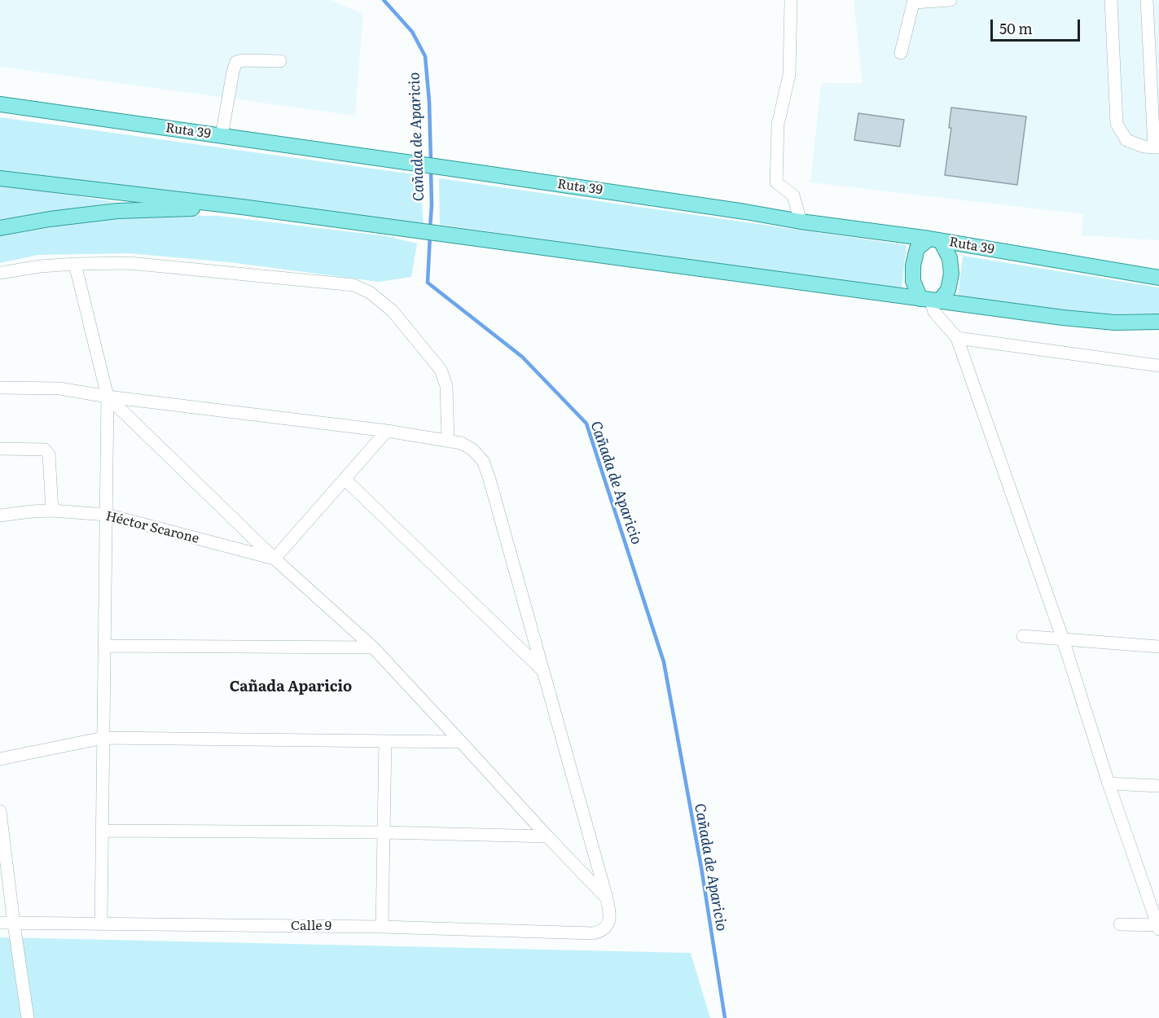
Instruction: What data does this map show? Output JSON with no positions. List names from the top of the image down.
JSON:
{
  "streets": {
    "main road": ["Ruta 39"],
    "street": ["Héctor Scarone", "Calle 9"]
  },
  "districts": ["Cañada Aparicio"],
  "water": ["Cañada de Aparicio"],
  "scale_bar": "50 m"
}
